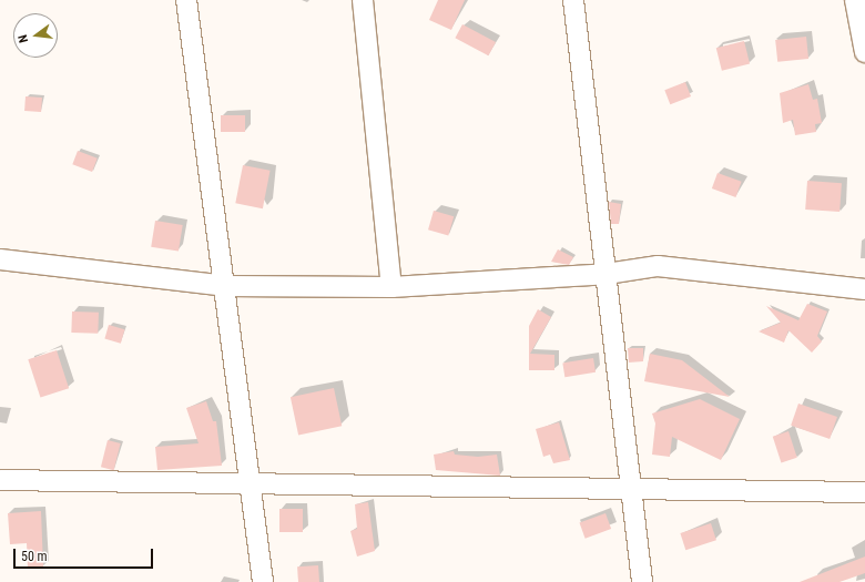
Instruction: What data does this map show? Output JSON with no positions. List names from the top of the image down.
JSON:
{
  "scale_bar": "50 m",
  "north": "left"
}
